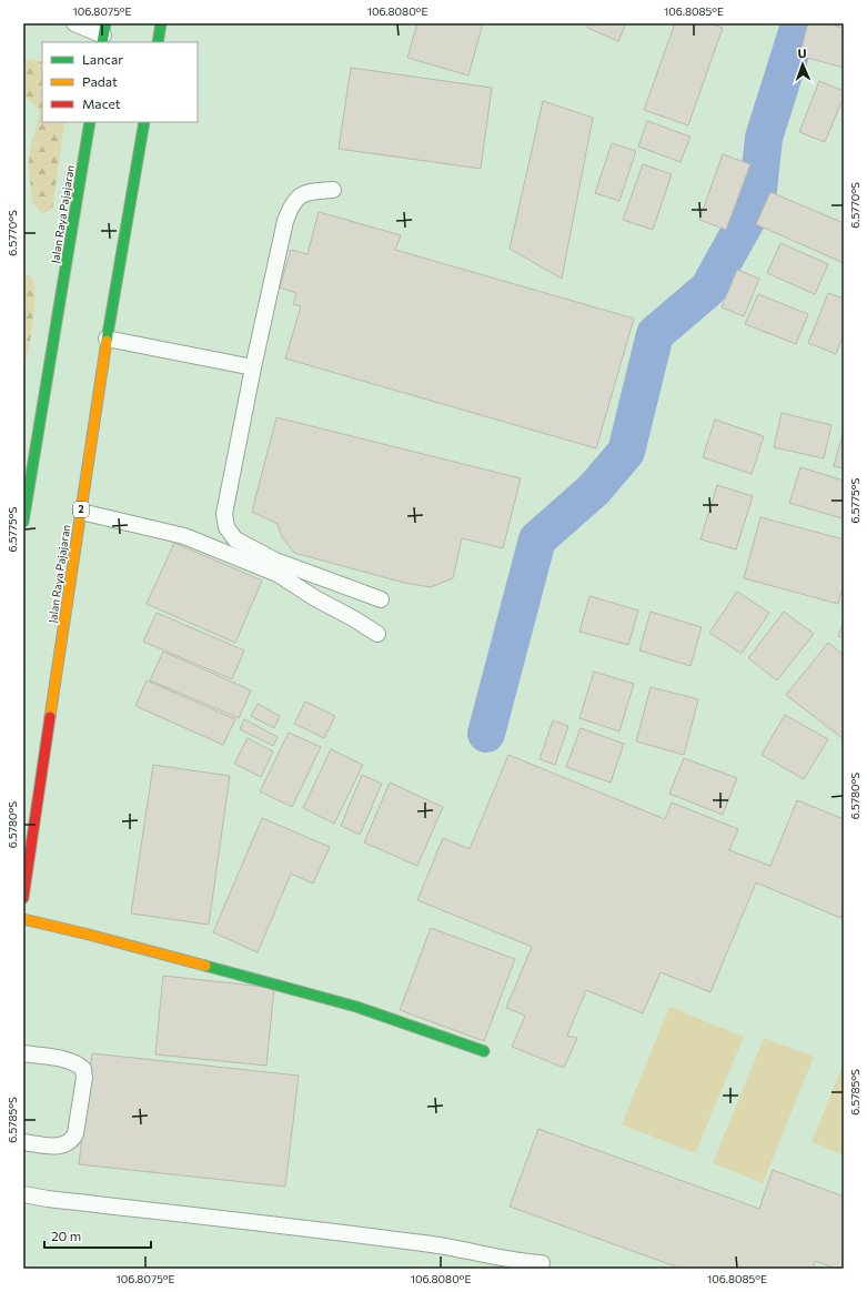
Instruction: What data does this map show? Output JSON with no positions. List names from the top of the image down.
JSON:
{
  "streets": {
    "main road": ["Jalan Raya Pajajaran", "2"]
  },
  "legend": ["Lancar", "Padat", "Macet"],
  "scale_bar": "20 m",
  "north": "top",
  "coordinates": [
    "106.8075°E",
    "106.8080°E",
    "106.8085°E",
    "6.5770°S",
    "6.5775°S",
    "6.5780°S",
    "6.5785°S"
  ]
}
